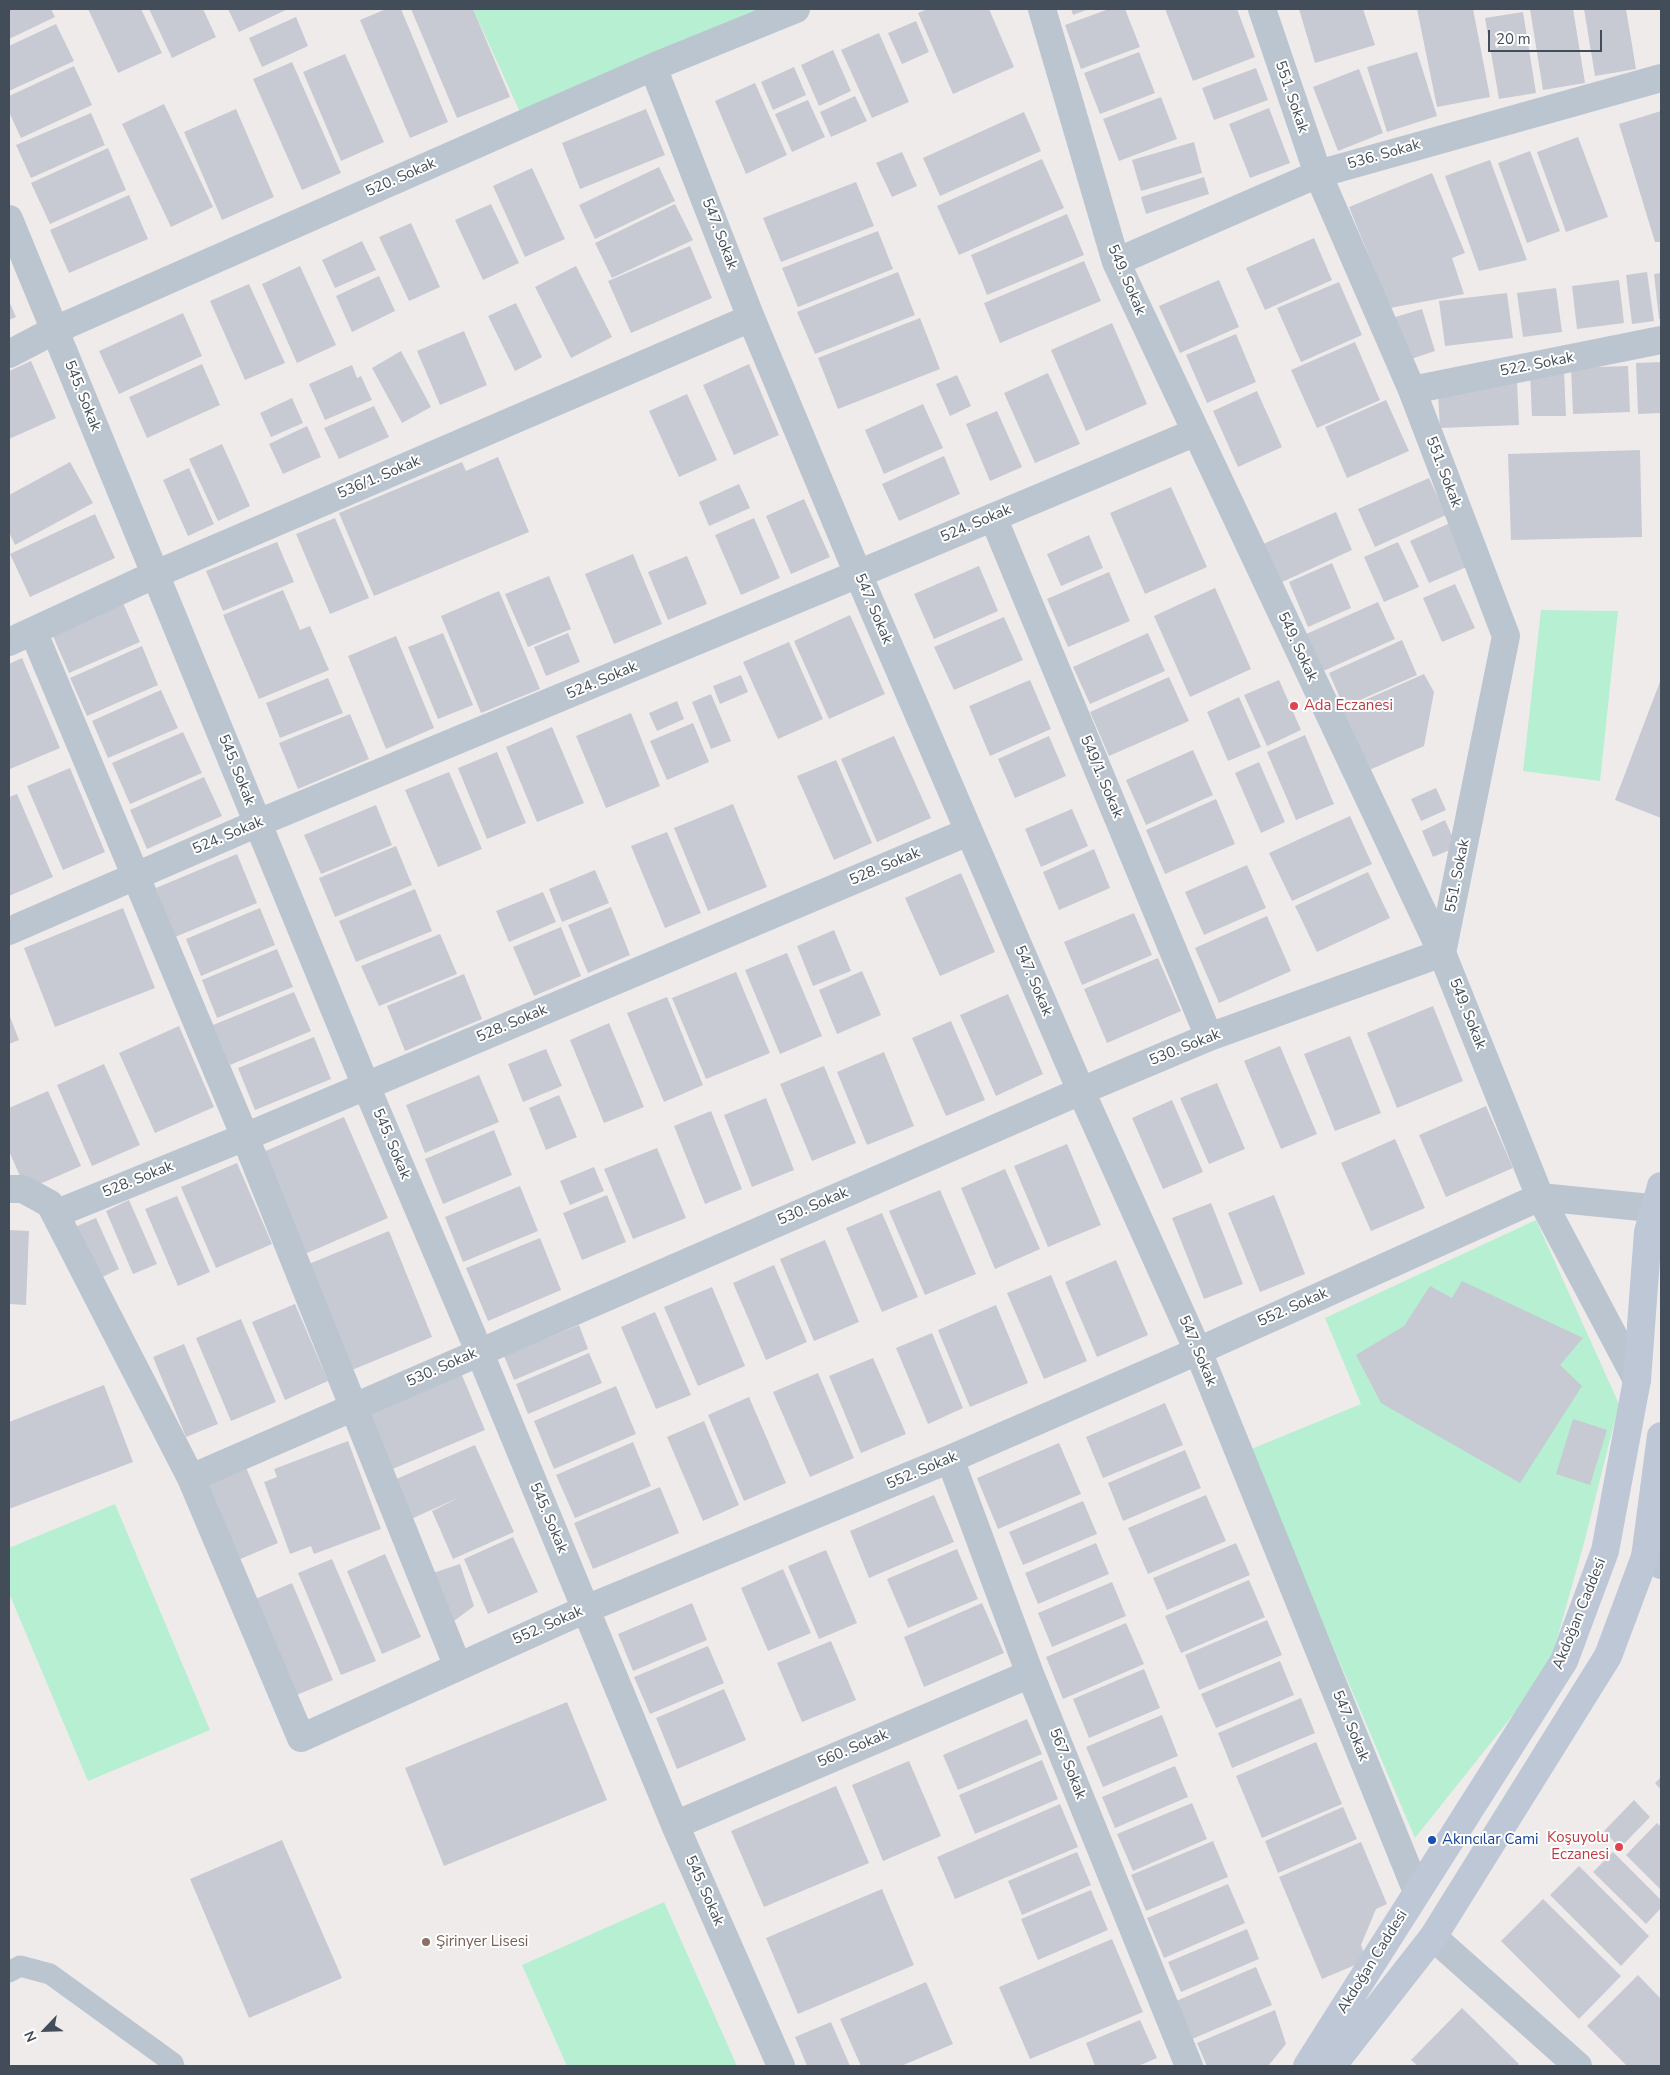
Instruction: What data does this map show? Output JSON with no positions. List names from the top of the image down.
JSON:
{
  "streets": {
    "main road": ["Akdoğan Caddesi"],
    "street": [
      "551. Sokak",
      "536. Sokak",
      "520. Sokak",
      "547. Sokak",
      "549. Sokak",
      "522. Sokak",
      "545. Sokak",
      "536/1. Sokak",
      "524. Sokak",
      "549/1. Sokak",
      "528. Sokak",
      "530. Sokak",
      "552. Sokak",
      "560. Sokak",
      "567. Sokak"
    ]
  },
  "crossings": [
    ["551. Sokak", "536. Sokak"],
    ["551. Sokak", "549. Sokak"],
    ["551. Sokak", "522. Sokak"],
    ["551. Sokak", "530. Sokak"],
    ["536. Sokak", "549. Sokak"],
    ["520. Sokak", "547. Sokak"],
    ["520. Sokak", "545. Sokak"],
    ["547. Sokak", "536/1. Sokak"],
    ["547. Sokak", "524. Sokak"],
    ["547. Sokak", "528. Sokak"],
    ["547. Sokak", "530. Sokak"],
    ["547. Sokak", "552. Sokak"],
    ["547. Sokak", "Akdoğan Caddesi"],
    ["549. Sokak", "524. Sokak"],
    ["549. Sokak", "530. Sokak"],
    ["549. Sokak", "552. Sokak"],
    ["549. Sokak", "Akdoğan Caddesi"],
    ["545. Sokak", "536/1. Sokak"],
    ["545. Sokak", "524. Sokak"],
    ["545. Sokak", "528. Sokak"],
    ["545. Sokak", "530. Sokak"],
    ["545. Sokak", "552. Sokak"],
    ["545. Sokak", "560. Sokak"],
    ["524. Sokak", "549/1. Sokak"],
    ["549/1. Sokak", "530. Sokak"],
    ["530. Sokak", "552. Sokak"],
    ["552. Sokak", "567. Sokak"],
    ["560. Sokak", "567. Sokak"]
  ],
  "places": [
    "Ada Eczanesi",
    "Akıncılar Cami",
    "Koşuyolu Eczanesi",
    "Şirinyer Lisesi"
  ],
  "scale_bar": "20 m",
  "north": "bottom left"
}
